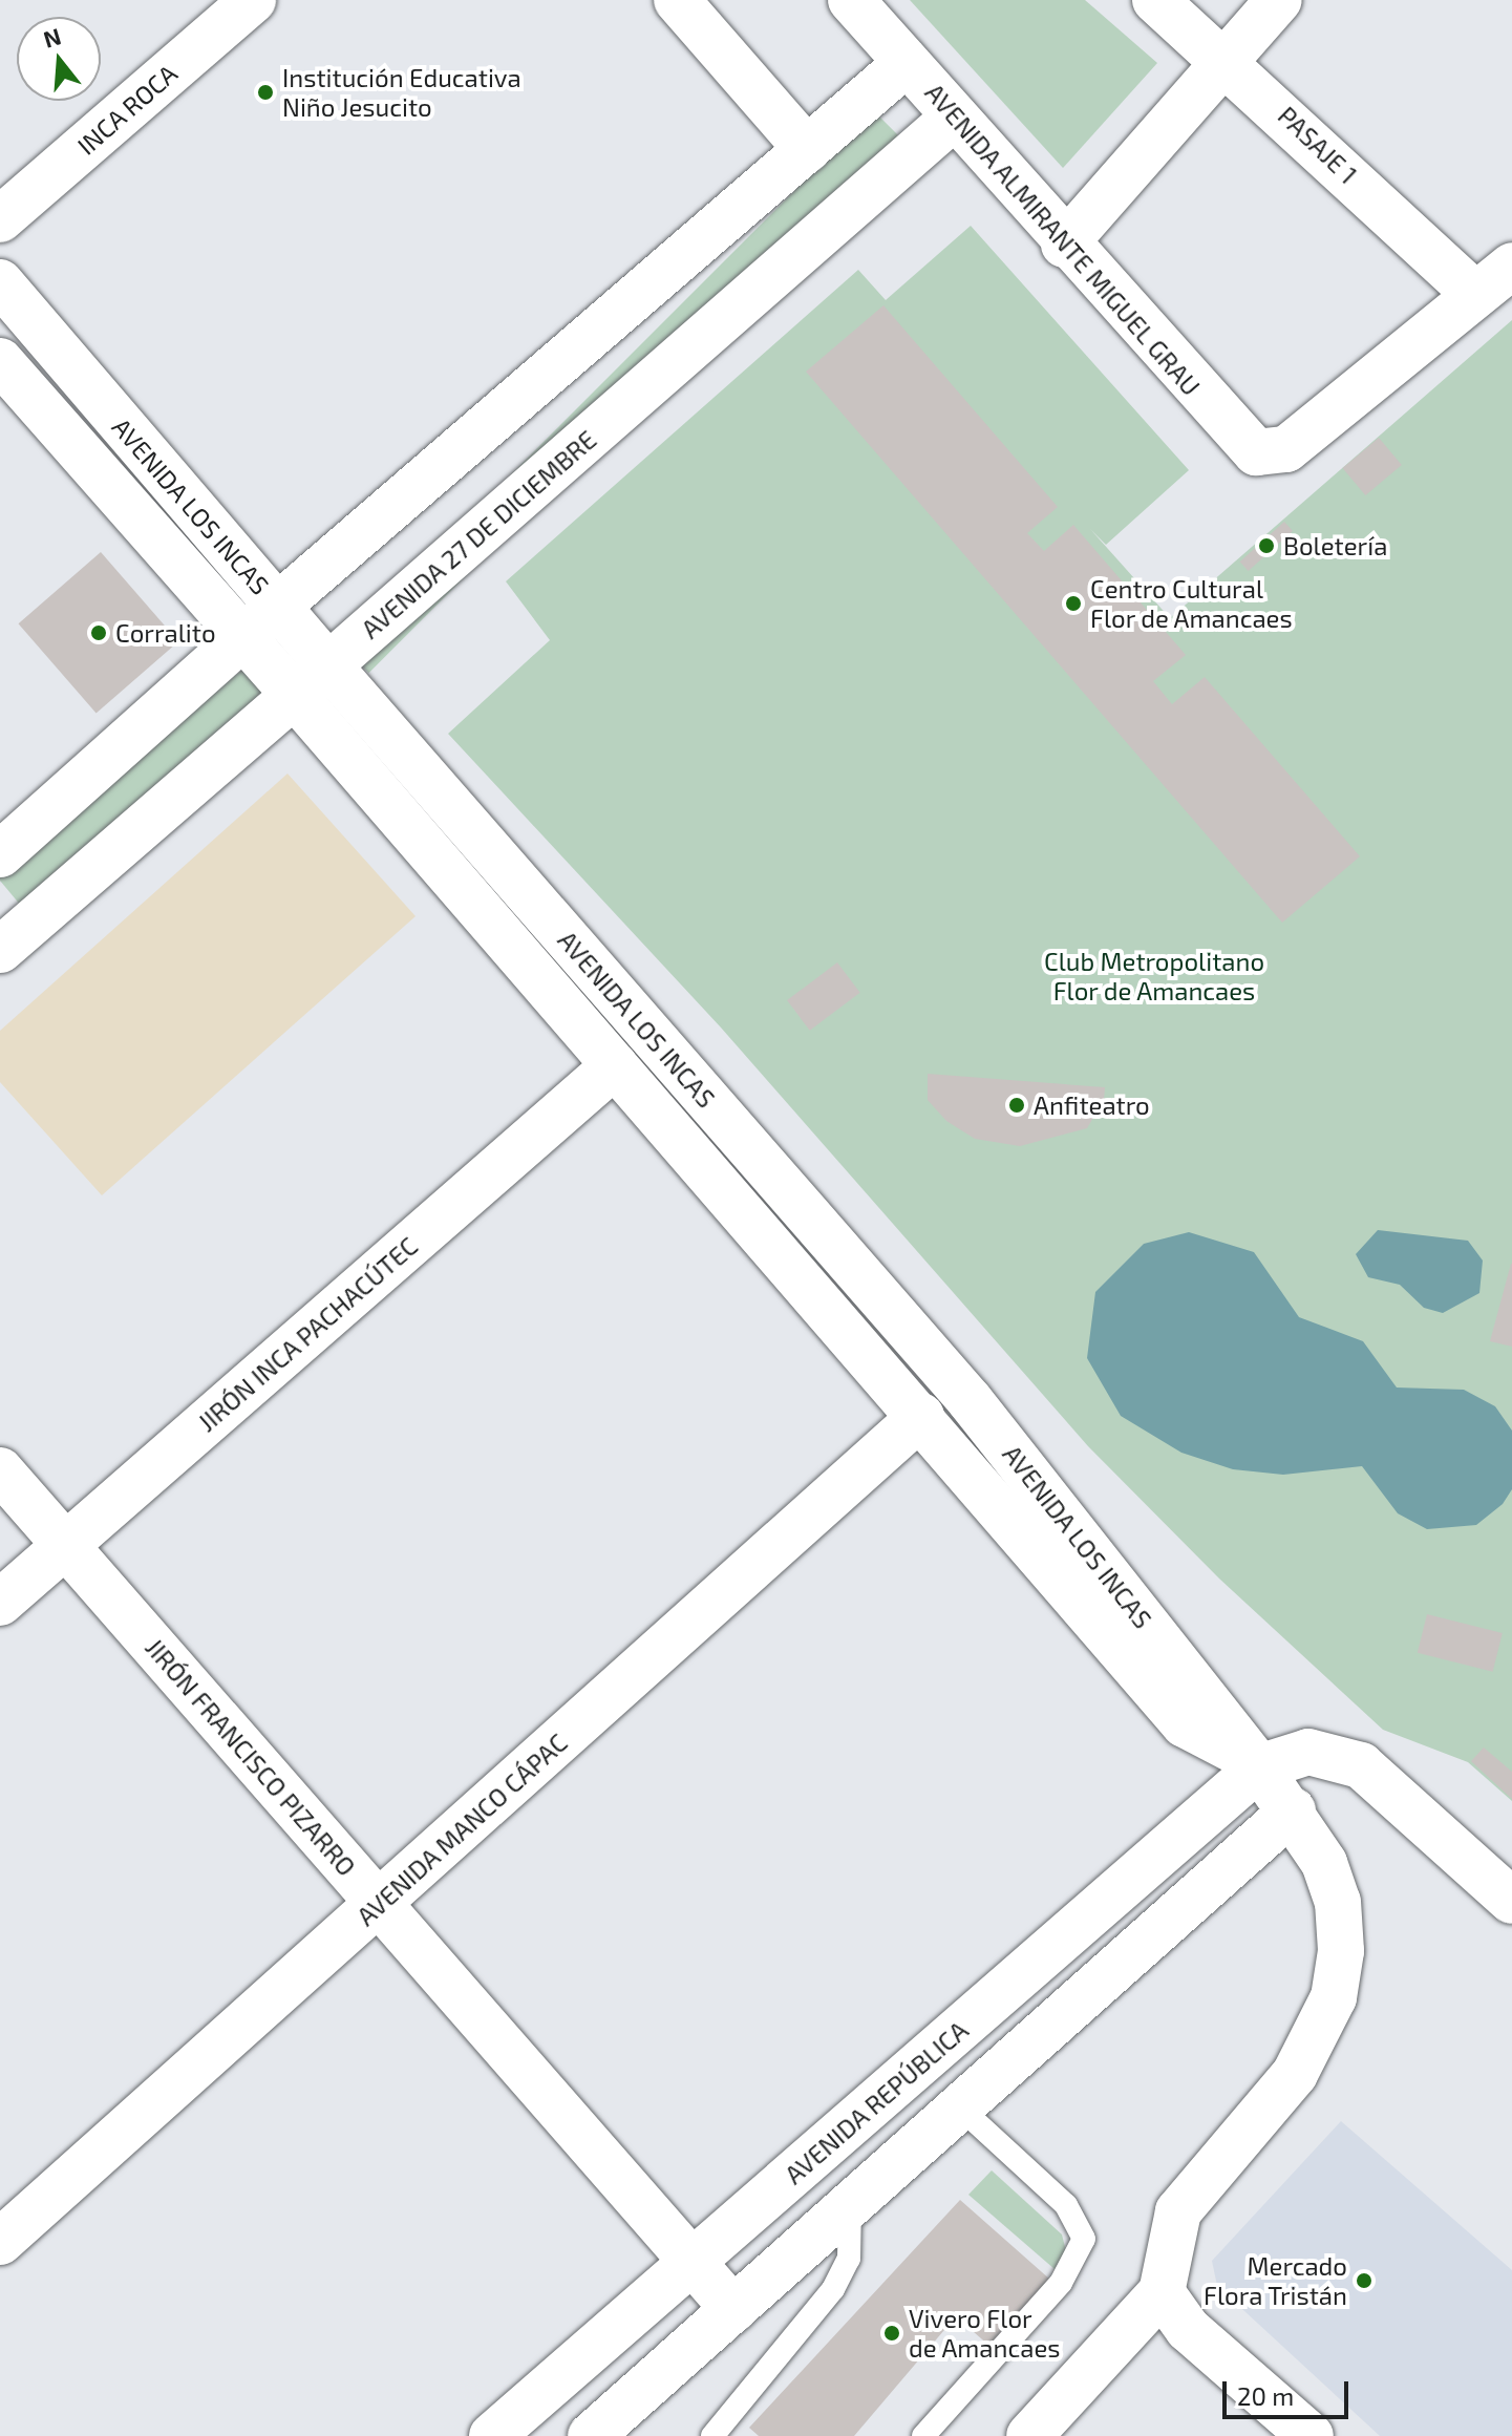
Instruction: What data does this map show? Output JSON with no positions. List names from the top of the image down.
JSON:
{
  "streets": {
    "street": [
      "INCA ROCA",
      "PASAJE 1",
      "AVENIDA ALMIRANTE MIGUEL GRAU",
      "AVENIDA LOS INCAS",
      "AVENIDA 27 DE DICIEMBRE",
      "JIRÓN INCA PACHACÚTEC",
      "JIRÓN FRANCISCO PIZARRO",
      "AVENIDA MANCO CÁPAC",
      "AVENIDA REPÚBLICA"
    ]
  },
  "crossings": [
    ["PASAJE 1", "AVENIDA ALMIRANTE MIGUEL GRAU"],
    ["AVENIDA ALMIRANTE MIGUEL GRAU", "AVENIDA 27 DE DICIEMBRE"],
    ["AVENIDA LOS INCAS", "AVENIDA 27 DE DICIEMBRE"],
    ["AVENIDA LOS INCAS", "JIRÓN INCA PACHACÚTEC"],
    ["AVENIDA LOS INCAS", "AVENIDA MANCO CÁPAC"],
    ["AVENIDA LOS INCAS", "AVENIDA REPÚBLICA"],
    ["JIRÓN INCA PACHACÚTEC", "JIRÓN FRANCISCO PIZARRO"],
    ["JIRÓN FRANCISCO PIZARRO", "AVENIDA MANCO CÁPAC"],
    ["JIRÓN FRANCISCO PIZARRO", "AVENIDA REPÚBLICA"]
  ],
  "parks": ["Club Metropolitano Flor de Amancaes"],
  "places": [
    "Institución Educativa Niño Jesucito",
    "Boletería",
    "Centro Cultural Flor de Amancaes",
    "Corralito",
    "Anfiteatro",
    "Mercado Flora Tristán",
    "Vivero Flor de Amancaes"
  ],
  "scale_bar": "20 m",
  "north": "top"
}
